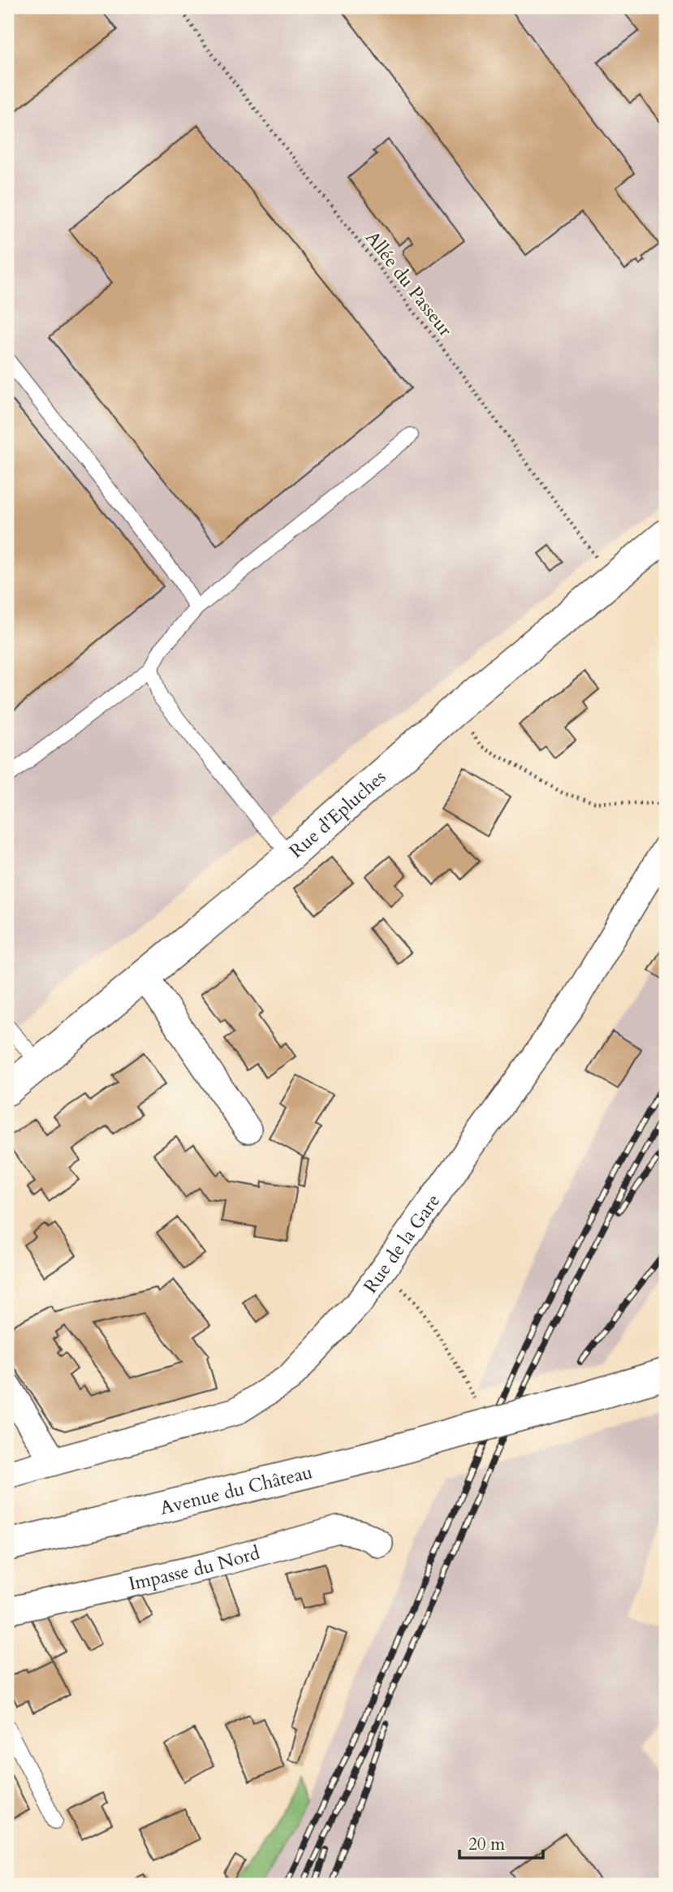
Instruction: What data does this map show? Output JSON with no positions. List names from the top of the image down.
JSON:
{
  "streets": {
    "street": [
      "Rue d'Epluches",
      "Rue de la Gare",
      "Avenue du Château",
      "Impasse du Nord"
    ],
    "path": ["Allée du Passeur"]
  },
  "crossings": [
    ["Allée du Passeur", "Rue d'Epluches"]
  ],
  "scale_bar": "20 m"
}
